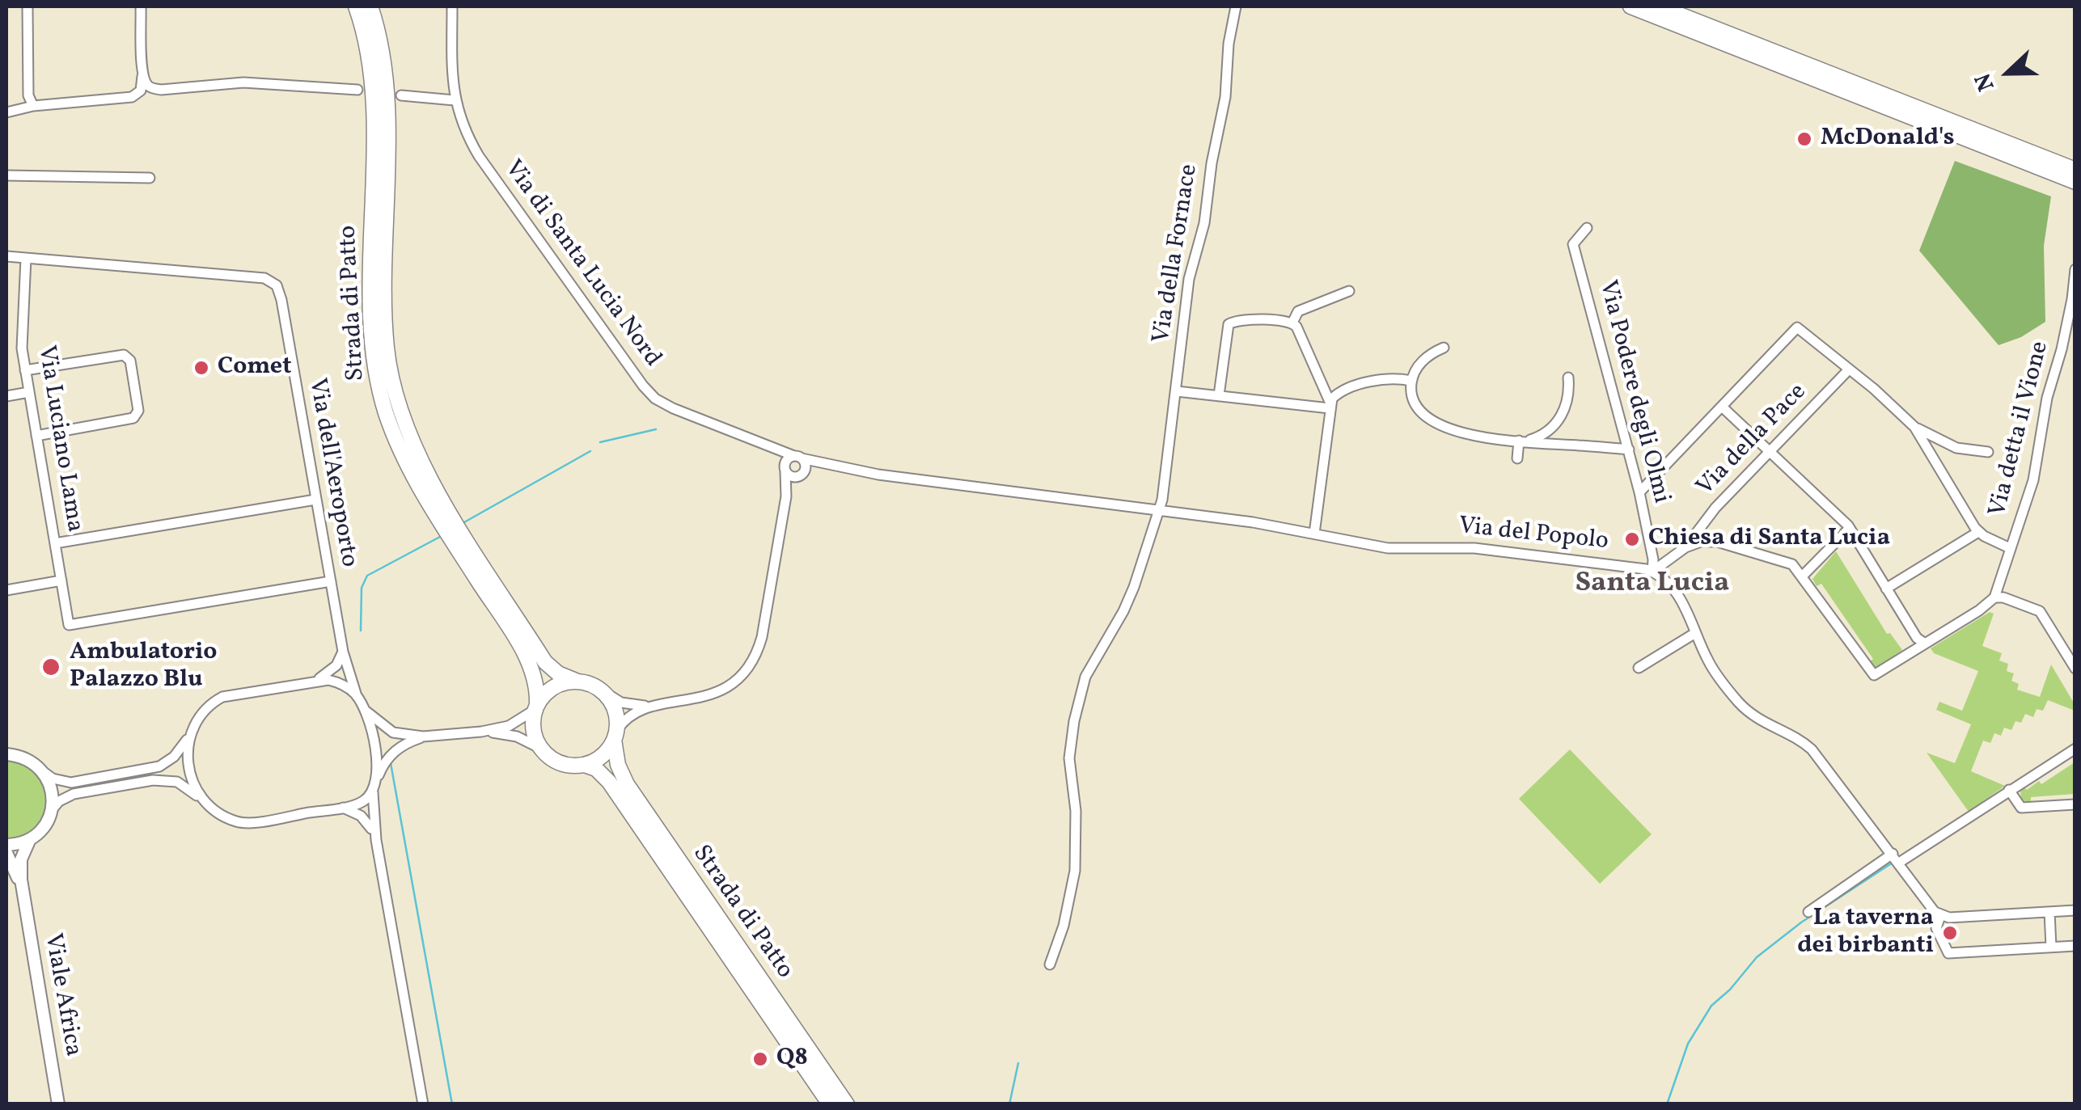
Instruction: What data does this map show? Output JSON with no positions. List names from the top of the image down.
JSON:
{
  "streets": {
    "main road": ["Strada di Patto"],
    "street": [
      "Via della Fornace",
      "Via di Santa Lucia Nord",
      "Via Podere degli Olmi",
      "Via detta il Vione",
      "Via Luciano Lama",
      "Via della Pace",
      "Via dell'Aeroporto",
      "Via del Popolo",
      "Viale Africa"
    ]
  },
  "crossings": [
    ["Via della Fornace", "Via di Santa Lucia Nord"],
    ["Via della Fornace", "Via del Popolo"],
    ["Via di Santa Lucia Nord", "Via del Popolo"],
    ["Via Podere degli Olmi", "Via della Pace"],
    ["Via Podere degli Olmi", "Via del Popolo"],
    ["Via Luciano Lama", "Via dell'Aeroporto"],
    ["Via della Pace", "Via del Popolo"]
  ],
  "districts": ["Santa Lucia"],
  "places": [
    "McDonald's",
    "Comet",
    "Chiesa di Santa Lucia",
    "Ambulatorio Palazzo Blu",
    "La taverna dei birbanti",
    "Q8"
  ],
  "north": "left"
}
